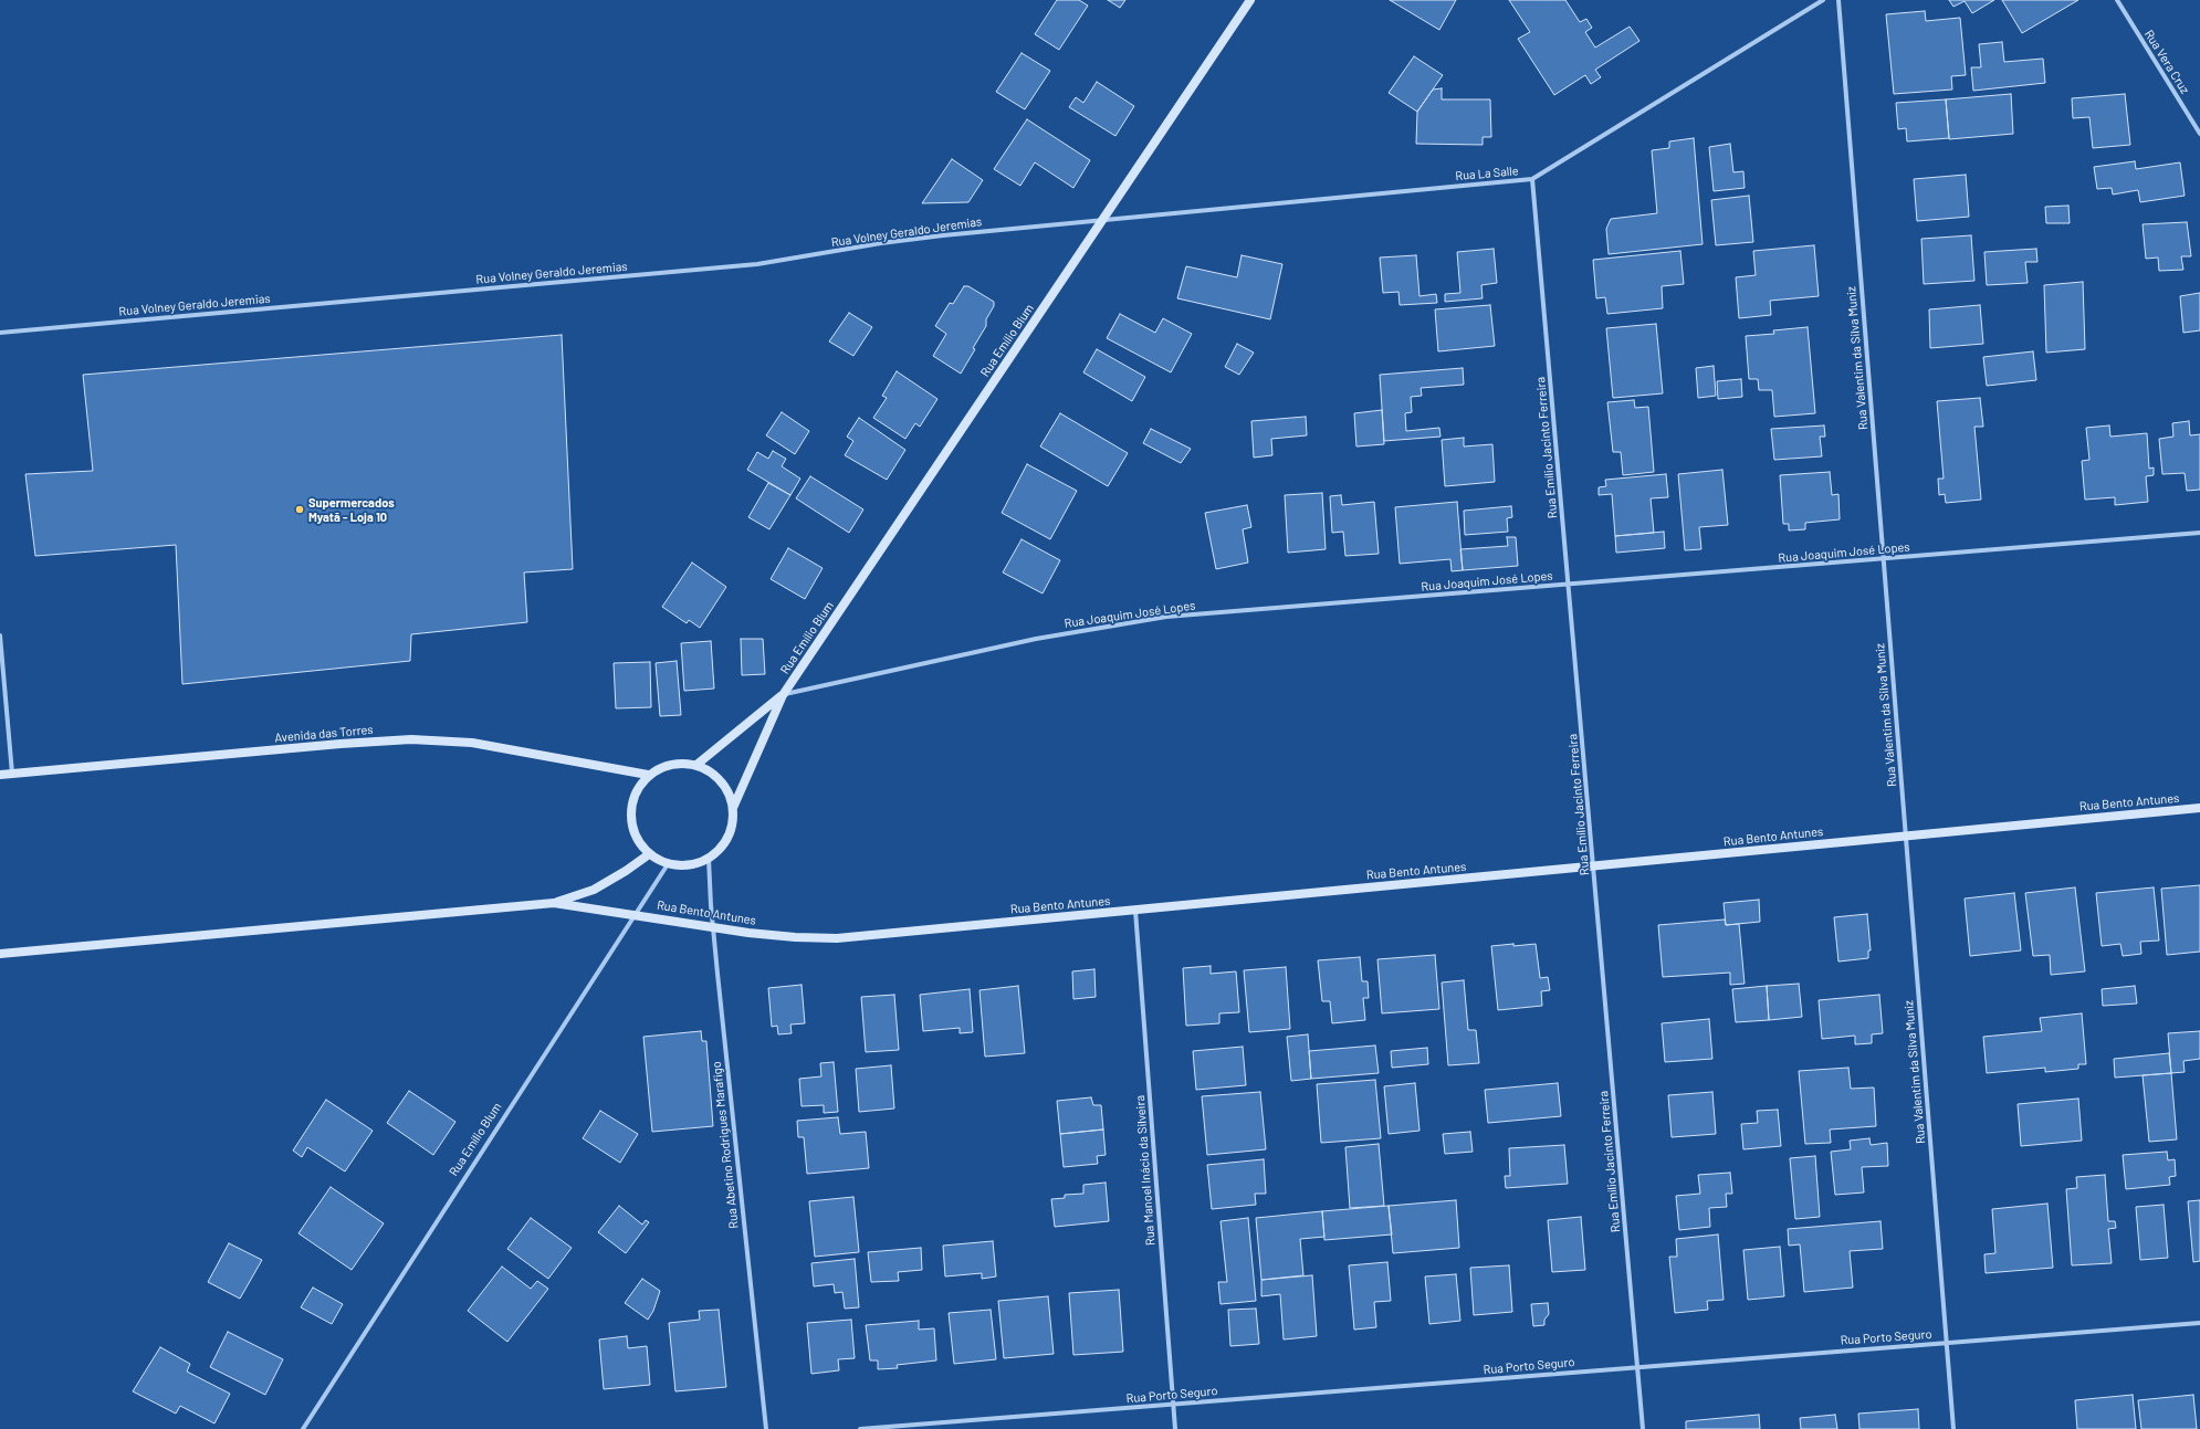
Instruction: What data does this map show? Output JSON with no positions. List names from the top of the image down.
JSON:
{
  "streets": {
    "main road": ["Rua Emílio Blum", "Avenida das Torres", "Rua Bento Antunes"],
    "street": [
      "Rua Vera Cruz",
      "Rua La Salle",
      "Rua Volney Geraldo Jeremias",
      "Rua Valentim da Silva Muniz",
      "Rua Emílio Jacinto Ferreira",
      "Rua Joaquim José Lopes",
      "Rua Abetino Rodrigues Marafigo",
      "Rua Manoel Inácio da Silveira",
      "Rua Porto Seguro"
    ]
  },
  "crossings": [
    ["Rua La Salle", "Rua Volney Geraldo Jeremias"],
    ["Rua La Salle", "Rua Emílio Blum"],
    ["Rua La Salle", "Rua Emílio Jacinto Ferreira"],
    ["Rua Volney Geraldo Jeremias", "Rua Emílio Blum"],
    ["Rua Emílio Blum", "Rua Joaquim José Lopes"],
    ["Rua Emílio Blum", "Avenida das Torres"],
    ["Rua Emílio Blum", "Rua Bento Antunes"],
    ["Rua Emílio Blum", "Rua Abetino Rodrigues Marafigo"],
    ["Rua Valentim da Silva Muniz", "Rua Joaquim José Lopes"],
    ["Rua Valentim da Silva Muniz", "Rua Bento Antunes"],
    ["Rua Valentim da Silva Muniz", "Rua Porto Seguro"],
    ["Rua Emílio Jacinto Ferreira", "Rua Joaquim José Lopes"],
    ["Rua Emílio Jacinto Ferreira", "Rua Bento Antunes"],
    ["Rua Emílio Jacinto Ferreira", "Rua Porto Seguro"],
    ["Avenida das Torres", "Rua Abetino Rodrigues Marafigo"],
    ["Rua Bento Antunes", "Rua Abetino Rodrigues Marafigo"],
    ["Rua Bento Antunes", "Rua Manoel Inácio da Silveira"],
    ["Rua Manoel Inácio da Silveira", "Rua Porto Seguro"]
  ],
  "places": ["Supermercados Myatã - Loja 10"]
}
